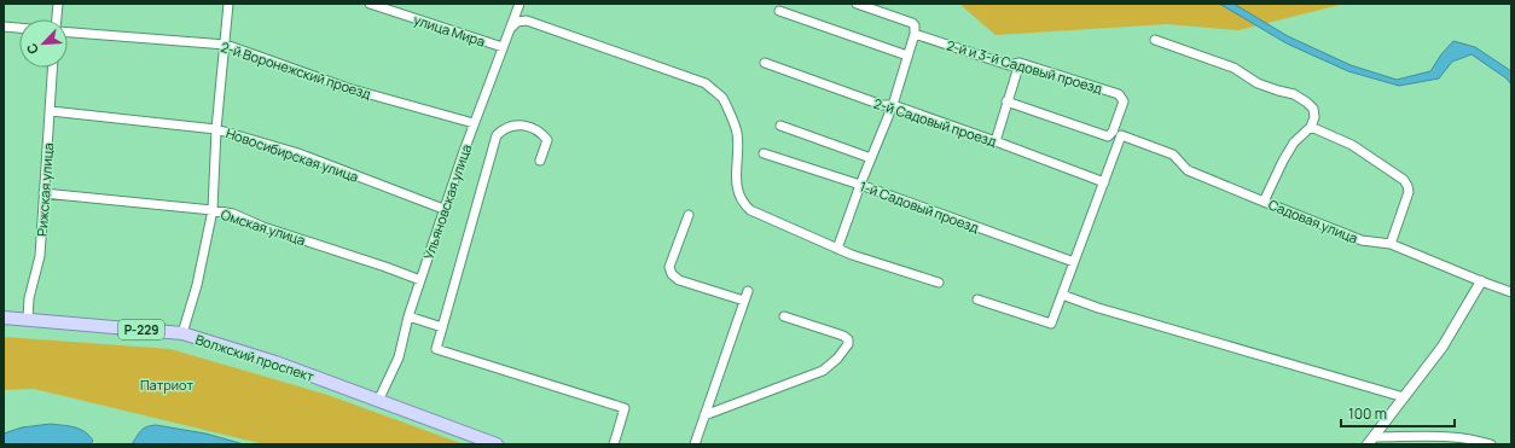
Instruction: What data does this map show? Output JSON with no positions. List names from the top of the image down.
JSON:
{
  "streets": {
    "main road": ["Р-229", "Волжский проспект"],
    "street": [
      "улица Мира",
      "2-й и 3-й Садовый проезд",
      "2-й Воронежский проезд",
      "2-й Садовый проезд",
      "Новосибирская улица",
      "Рижская улица",
      "Ульяновская улица",
      "1-й Садовый проезд",
      "Садовая улица",
      "Омская улица"
    ]
  },
  "crossings": [
    ["улица Мира", "Ульяновская улица"],
    ["2-й Воронежский проезд", "Ульяновская улица"],
    ["2-й Садовый проезд", "Садовая улица"],
    ["Новосибирская улица", "Рижская улица"],
    ["Новосибирская улица", "Ульяновская улица"],
    ["Рижская улица", "Омская улица"],
    ["Рижская улица", "Волжский проспект"],
    ["Ульяновская улица", "Омская улица"],
    ["Ульяновская улица", "Волжский проспект"]
  ],
  "parks": ["Патриот"],
  "scale_bar": "100 m",
  "north": "bottom left"
}
